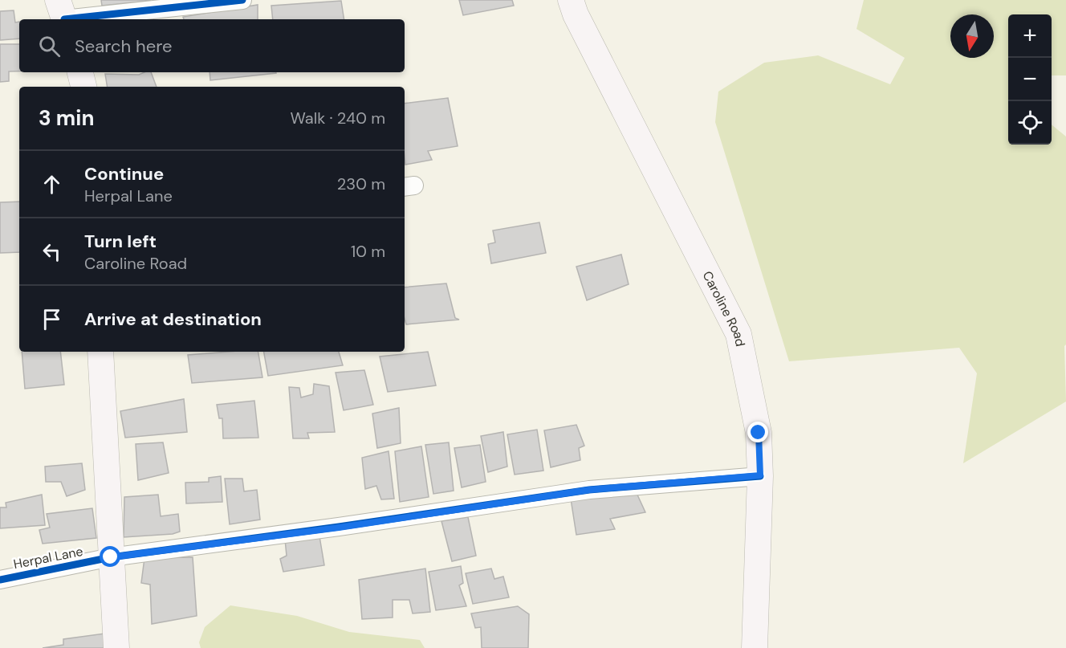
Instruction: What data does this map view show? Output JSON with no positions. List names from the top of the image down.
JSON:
{
  "streets": {
    "main road": ["Caroline Road"],
    "street": ["Herpal Lane"]
  },
  "crossings": [
    ["Caroline Road", "Herpal Lane"]
  ],
  "north": "bottom",
  "page": {
    "map_buttons": ["+", "−"],
    "search": "Search here",
    "heading": ["3 min", "Walk · 240 m"],
    "list": [
      ["Continue", "Herpal Lane", "230 m"],
      ["Turn left", "Caroline Road", "10 m"],
      "Arrive at destination"
    ]
  }
}
